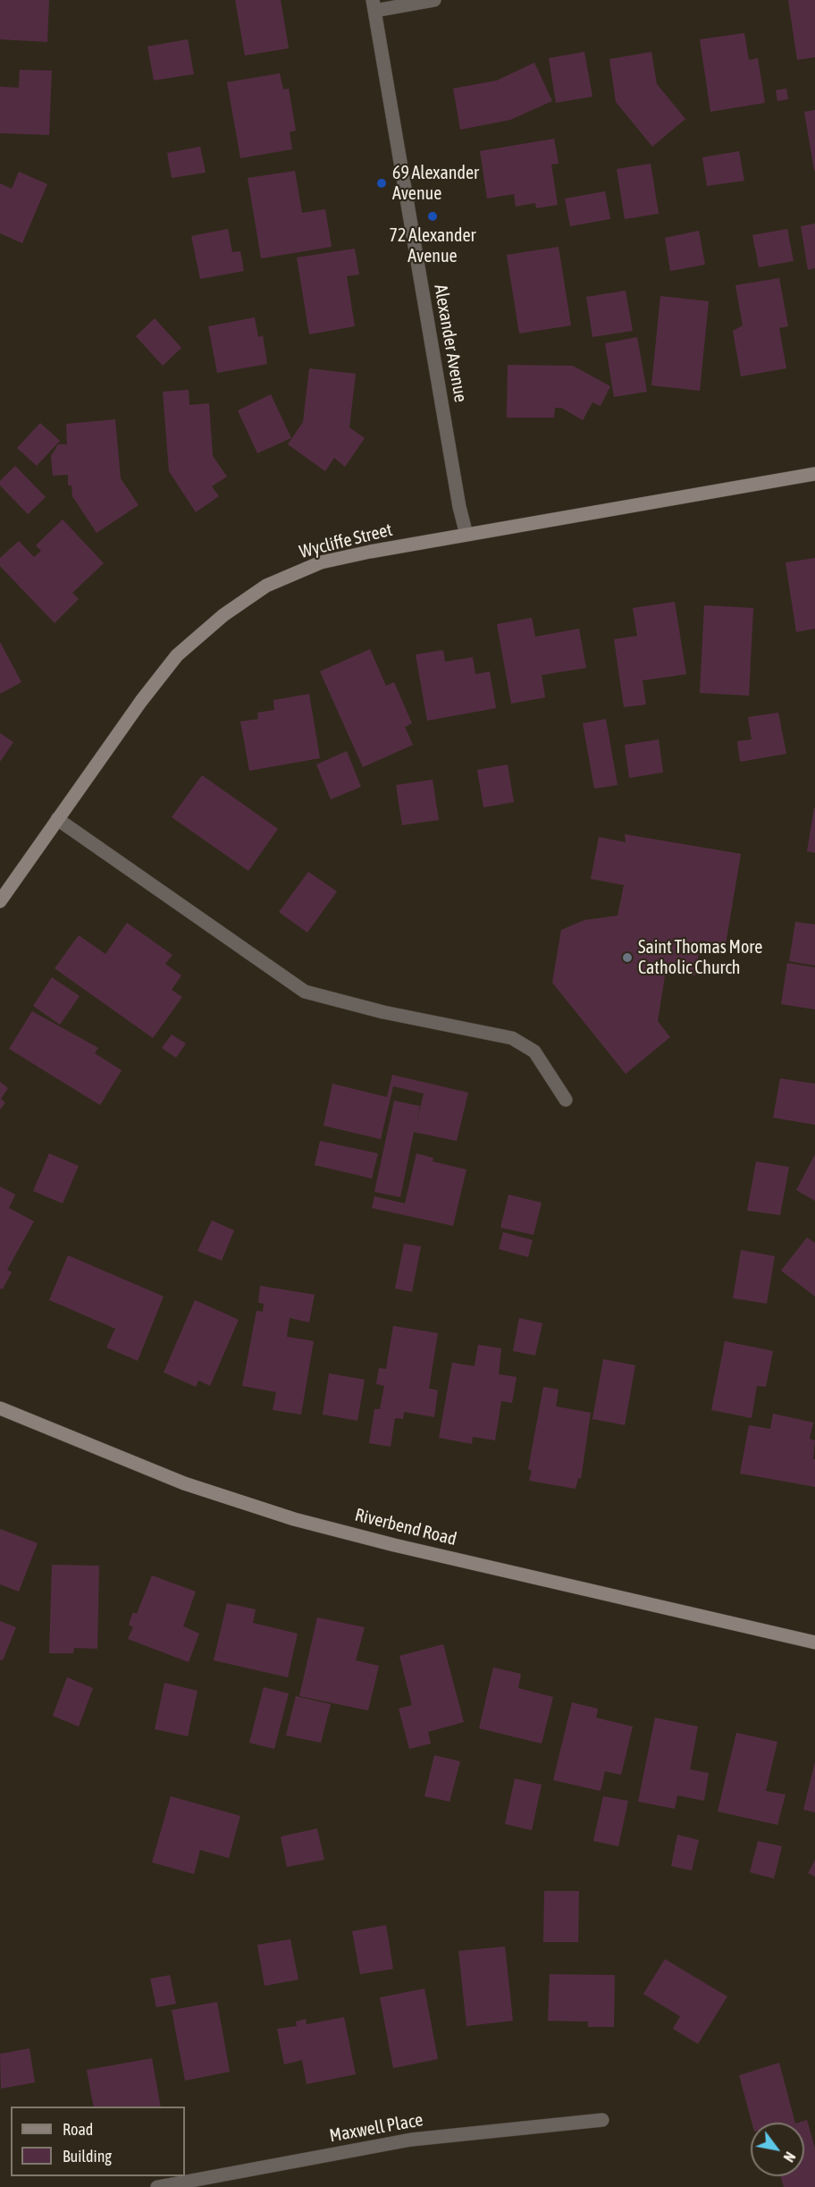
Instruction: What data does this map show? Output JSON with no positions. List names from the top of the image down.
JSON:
{
  "streets": {
    "street": [
      "Alexander Avenue",
      "Wycliffe Street",
      "Riverbend Road",
      "Maxwell Place"
    ]
  },
  "crossings": [
    ["Alexander Avenue", "Wycliffe Street"]
  ],
  "places": ["69 Alexander Avenue", "72 Alexander Avenue", "Saint Thomas More Catholic Church"],
  "legend": ["Road", "Building"],
  "north": "bottom right"
}
